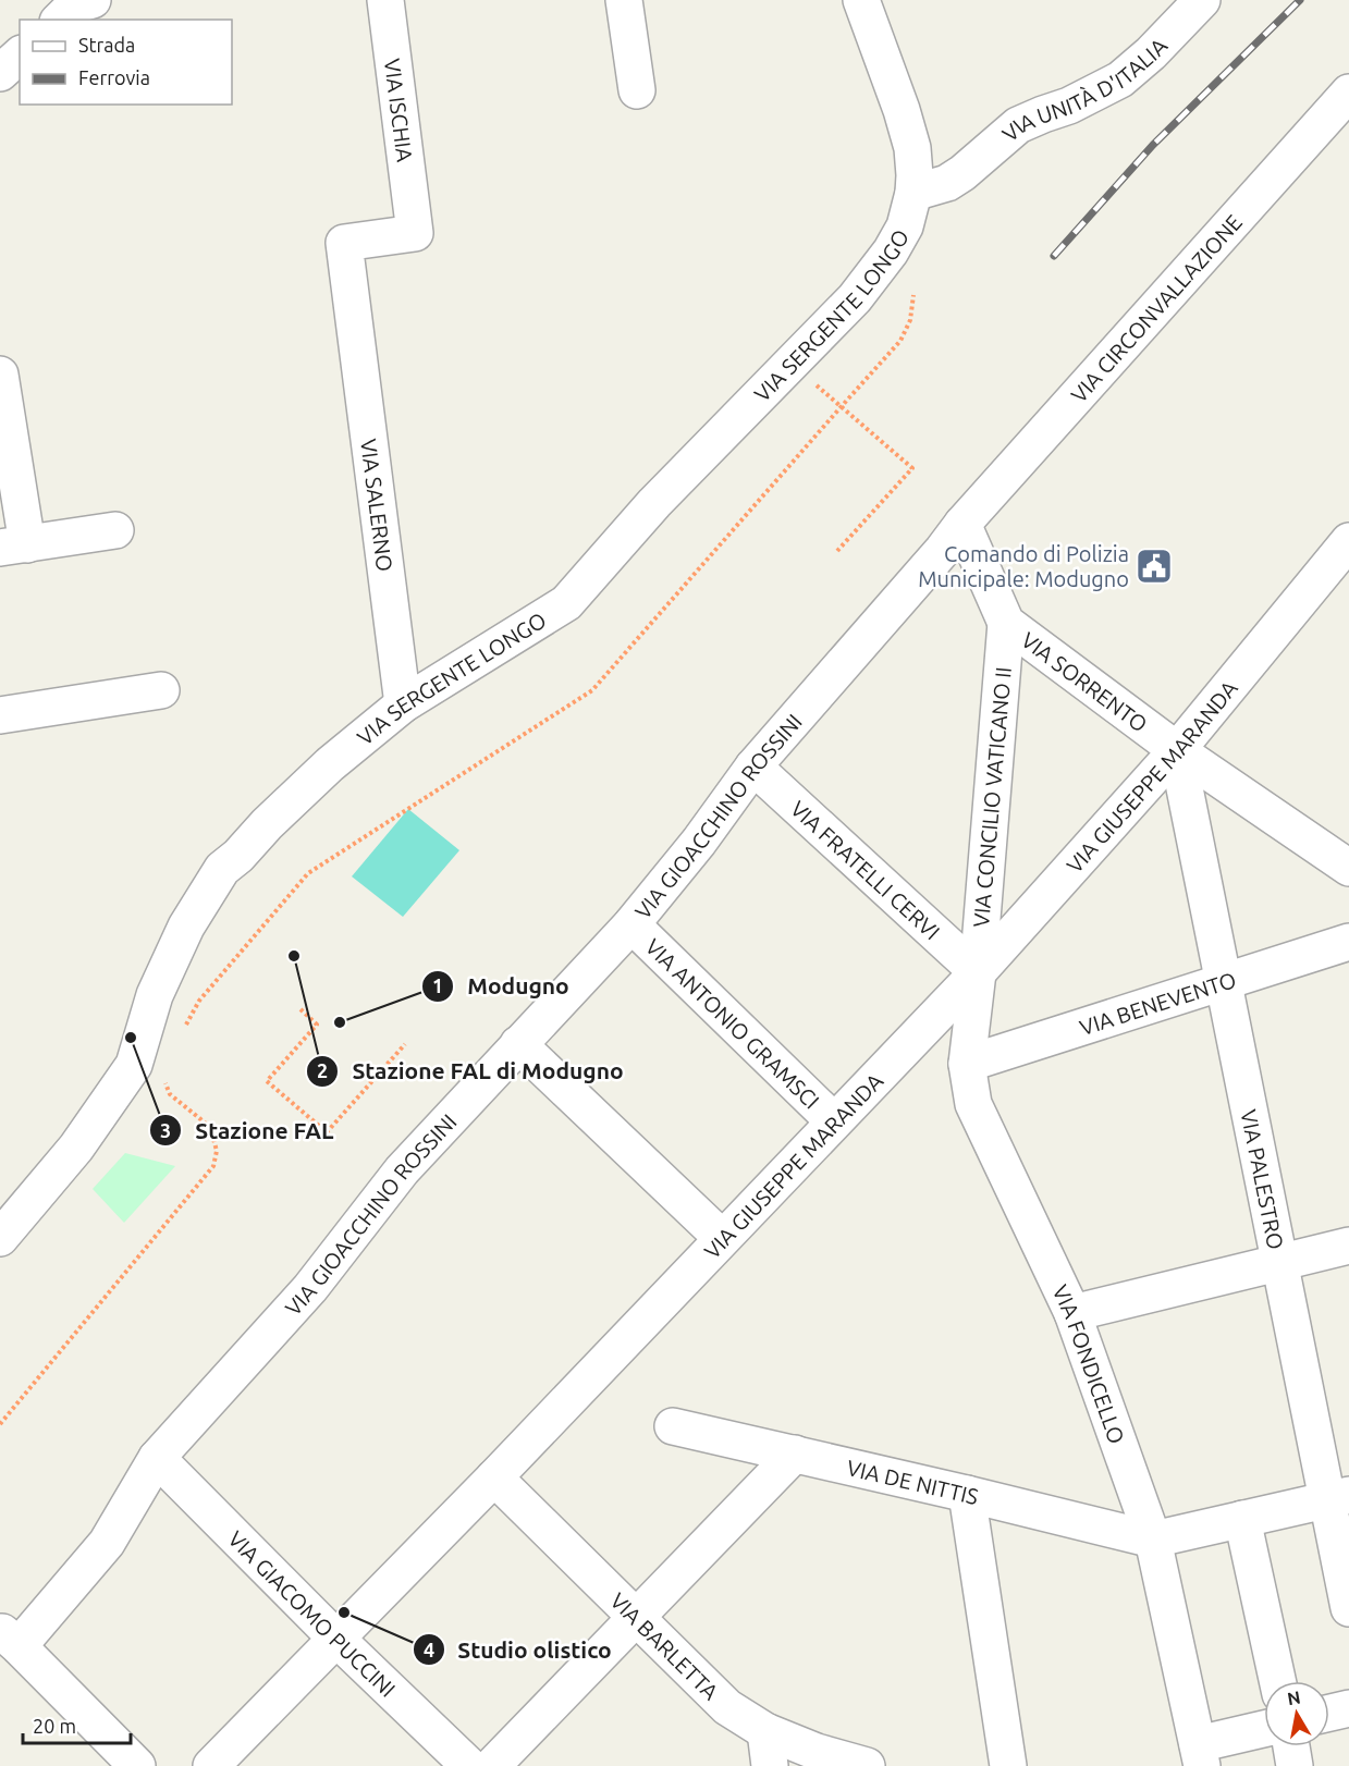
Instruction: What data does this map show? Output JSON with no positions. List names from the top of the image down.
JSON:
{
  "streets": {
    "street": [
      "VIA UNITÀ D'ITALIA",
      "VIA ISCHIA",
      "VIA CIRCONVALLAZIONE",
      "VIA SERGENTE LONGO",
      "VIA SALERNO",
      "VIA SORRENTO",
      "VIA GIUSEPPE MARANDA",
      "VIA CONCILIO VATICANO II",
      "VIA GIOACCHINO ROSSINI",
      "VIA FRATELLI CERVI",
      "VIA BENEVENTO",
      "VIA ANTONIO GRAMSCI",
      "VIA PALESTRO",
      "VIA FONDICELLO",
      "VIA DE NITTIS",
      "VIA GIACOMO PUCCINI",
      "VIA BARLETTA"
    ]
  },
  "crossings": [
    ["VIA UNITÀ D'ITALIA", "VIA SERGENTE LONGO"],
    ["VIA ISCHIA", "VIA SALERNO"],
    ["VIA CIRCONVALLAZIONE", "VIA SORRENTO"],
    ["VIA CIRCONVALLAZIONE", "VIA GIOACCHINO ROSSINI"],
    ["VIA SERGENTE LONGO", "VIA SALERNO"],
    ["VIA SORRENTO", "VIA GIUSEPPE MARANDA"],
    ["VIA SORRENTO", "VIA CONCILIO VATICANO II"],
    ["VIA SORRENTO", "VIA GIOACCHINO ROSSINI"],
    ["VIA SORRENTO", "VIA PALESTRO"],
    ["VIA GIUSEPPE MARANDA", "VIA CONCILIO VATICANO II"],
    ["VIA GIUSEPPE MARANDA", "VIA FRATELLI CERVI"],
    ["VIA GIUSEPPE MARANDA", "VIA ANTONIO GRAMSCI"],
    ["VIA GIUSEPPE MARANDA", "VIA PALESTRO"],
    ["VIA GIUSEPPE MARANDA", "VIA FONDICELLO"],
    ["VIA GIUSEPPE MARANDA", "VIA GIACOMO PUCCINI"],
    ["VIA GIUSEPPE MARANDA", "VIA BARLETTA"],
    ["VIA CONCILIO VATICANO II", "VIA FRATELLI CERVI"],
    ["VIA CONCILIO VATICANO II", "VIA FONDICELLO"],
    ["VIA GIOACCHINO ROSSINI", "VIA FRATELLI CERVI"],
    ["VIA GIOACCHINO ROSSINI", "VIA ANTONIO GRAMSCI"],
    ["VIA GIOACCHINO ROSSINI", "VIA GIACOMO PUCCINI"],
    ["VIA FRATELLI CERVI", "VIA FONDICELLO"],
    ["VIA BENEVENTO", "VIA PALESTRO"],
    ["VIA BENEVENTO", "VIA FONDICELLO"],
    ["VIA FONDICELLO", "VIA DE NITTIS"]
  ],
  "places": {
    "public building": ["Comando di Polizia Municipale: Modugno"],
    "other": [
      "Stazione FAL di Modugno",
      "Modugno",
      "Stazione FAL",
      "Studio olistico"
    ]
  },
  "legend": ["Strada", "Ferrovia"],
  "scale_bar": "20 m",
  "north": "top"
}
